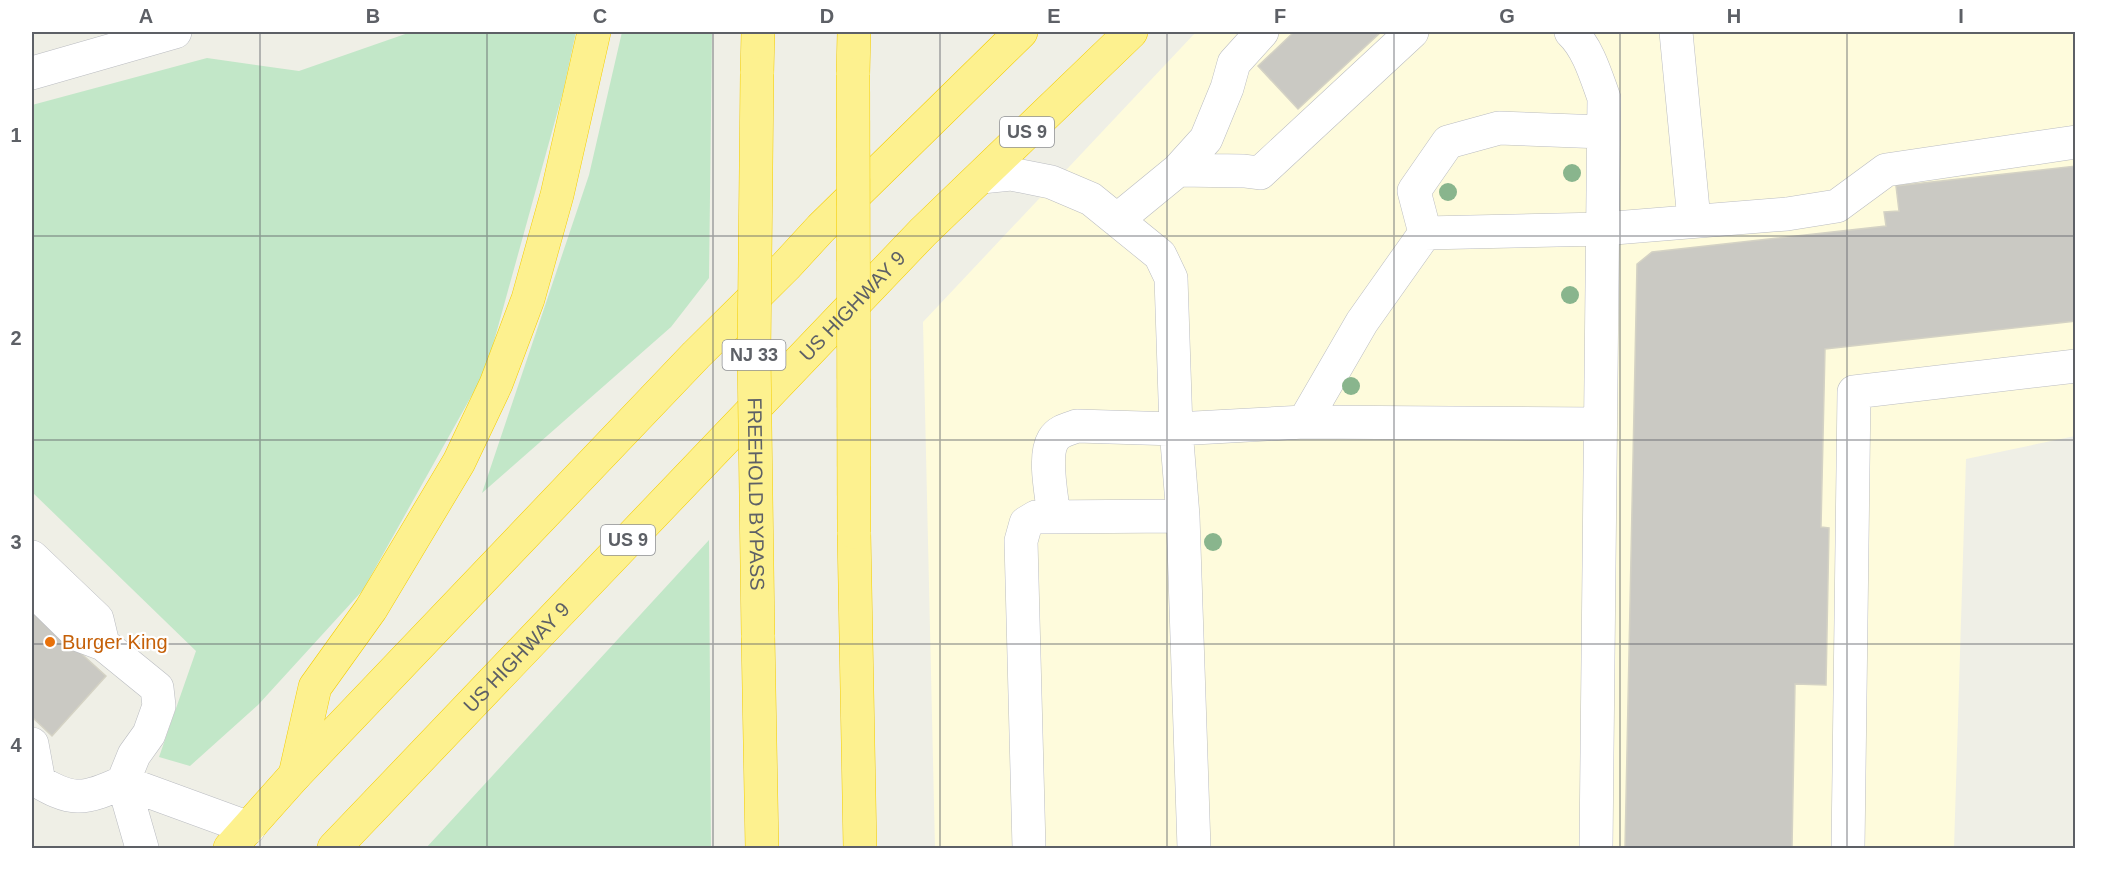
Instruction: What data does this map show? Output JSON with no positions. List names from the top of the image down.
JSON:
{
  "streets": {
    "highway": [
      "US 9",
      "US HIGHWAY 9",
      "NJ 33",
      "FREEHOLD BYPASS"
    ]
  },
  "places": ["Burger King"],
  "grid": {
    "columns": [
      "A",
      "B",
      "C",
      "D",
      "E",
      "F",
      "G",
      "H",
      "I"
    ],
    "rows": [
      "1",
      "2",
      "3",
      "4"
    ]
  }
}
